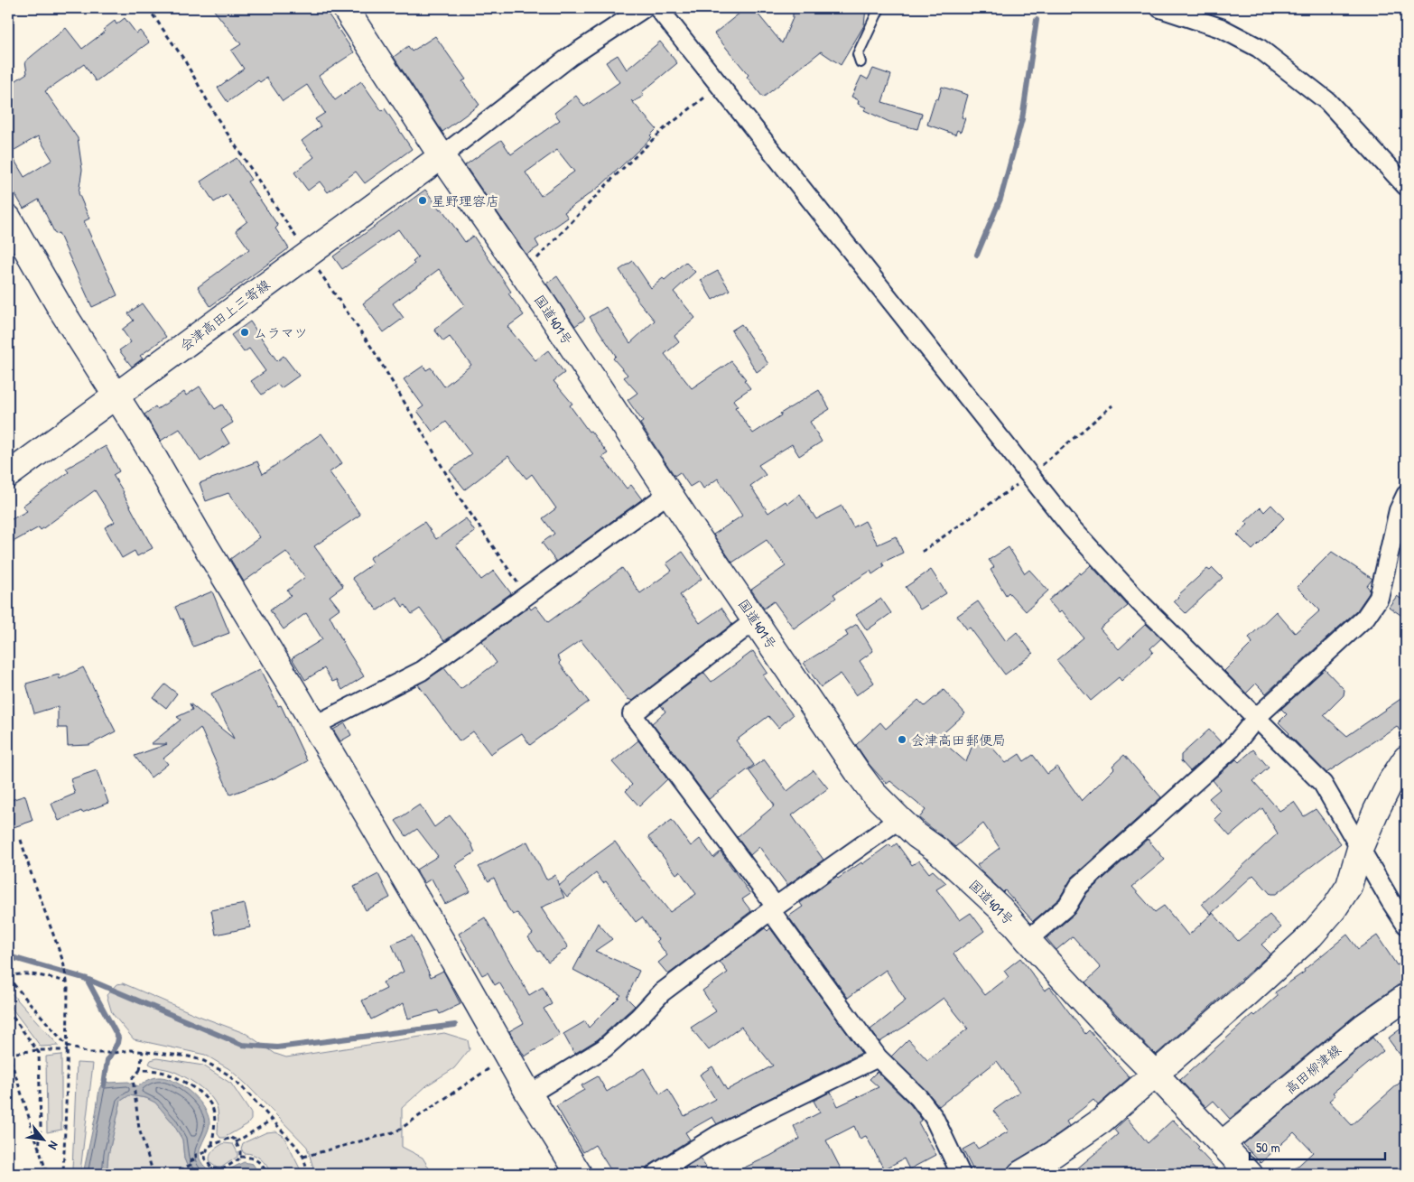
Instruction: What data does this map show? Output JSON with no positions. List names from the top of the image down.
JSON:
{
  "streets": {
    "main road": ["会津高田上三寄線", "国道401号", "高田柳津線"]
  },
  "crossings": [
    ["会津高田上三寄線", "国道401号"],
    ["国道401号", "高田柳津線"]
  ],
  "places": ["星野理容店", "ムラマツ", "会津高田郵便局"],
  "scale_bar": "50 m",
  "north": "bottom right"
}
